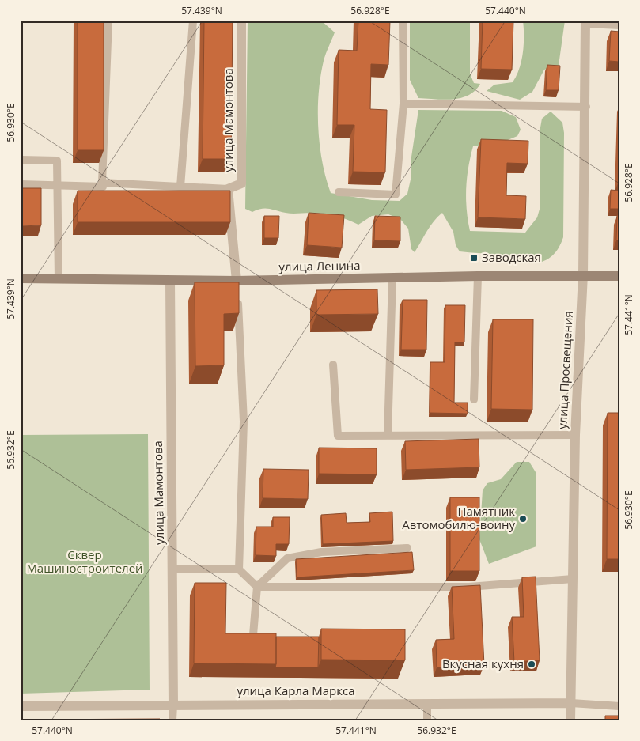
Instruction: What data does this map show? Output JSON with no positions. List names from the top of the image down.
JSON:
{
  "streets": {
    "street": [
      "улица Мамонтова",
      "улица Ленина",
      "улица Просвещения",
      "улица Карла Маркса"
    ]
  },
  "crossings": [
    ["улица Мамонтова", "улица Ленина"],
    ["улица Мамонтова", "улица Карла Маркса"],
    ["улица Ленина", "улица Просвещения"],
    ["улица Просвещения", "улица Карла Маркса"]
  ],
  "parks": ["Сквер Машиностроителей"],
  "places": {
    "transit": ["Заводская"],
    "other": ["Памятник Автомобилю-воину", "Вкусная кухня"]
  },
  "coordinates": [
    "57.439°N",
    "56.928°E",
    "57.440°N",
    "56.930°E",
    "57.441°N",
    "56.932°E"
  ]
}
